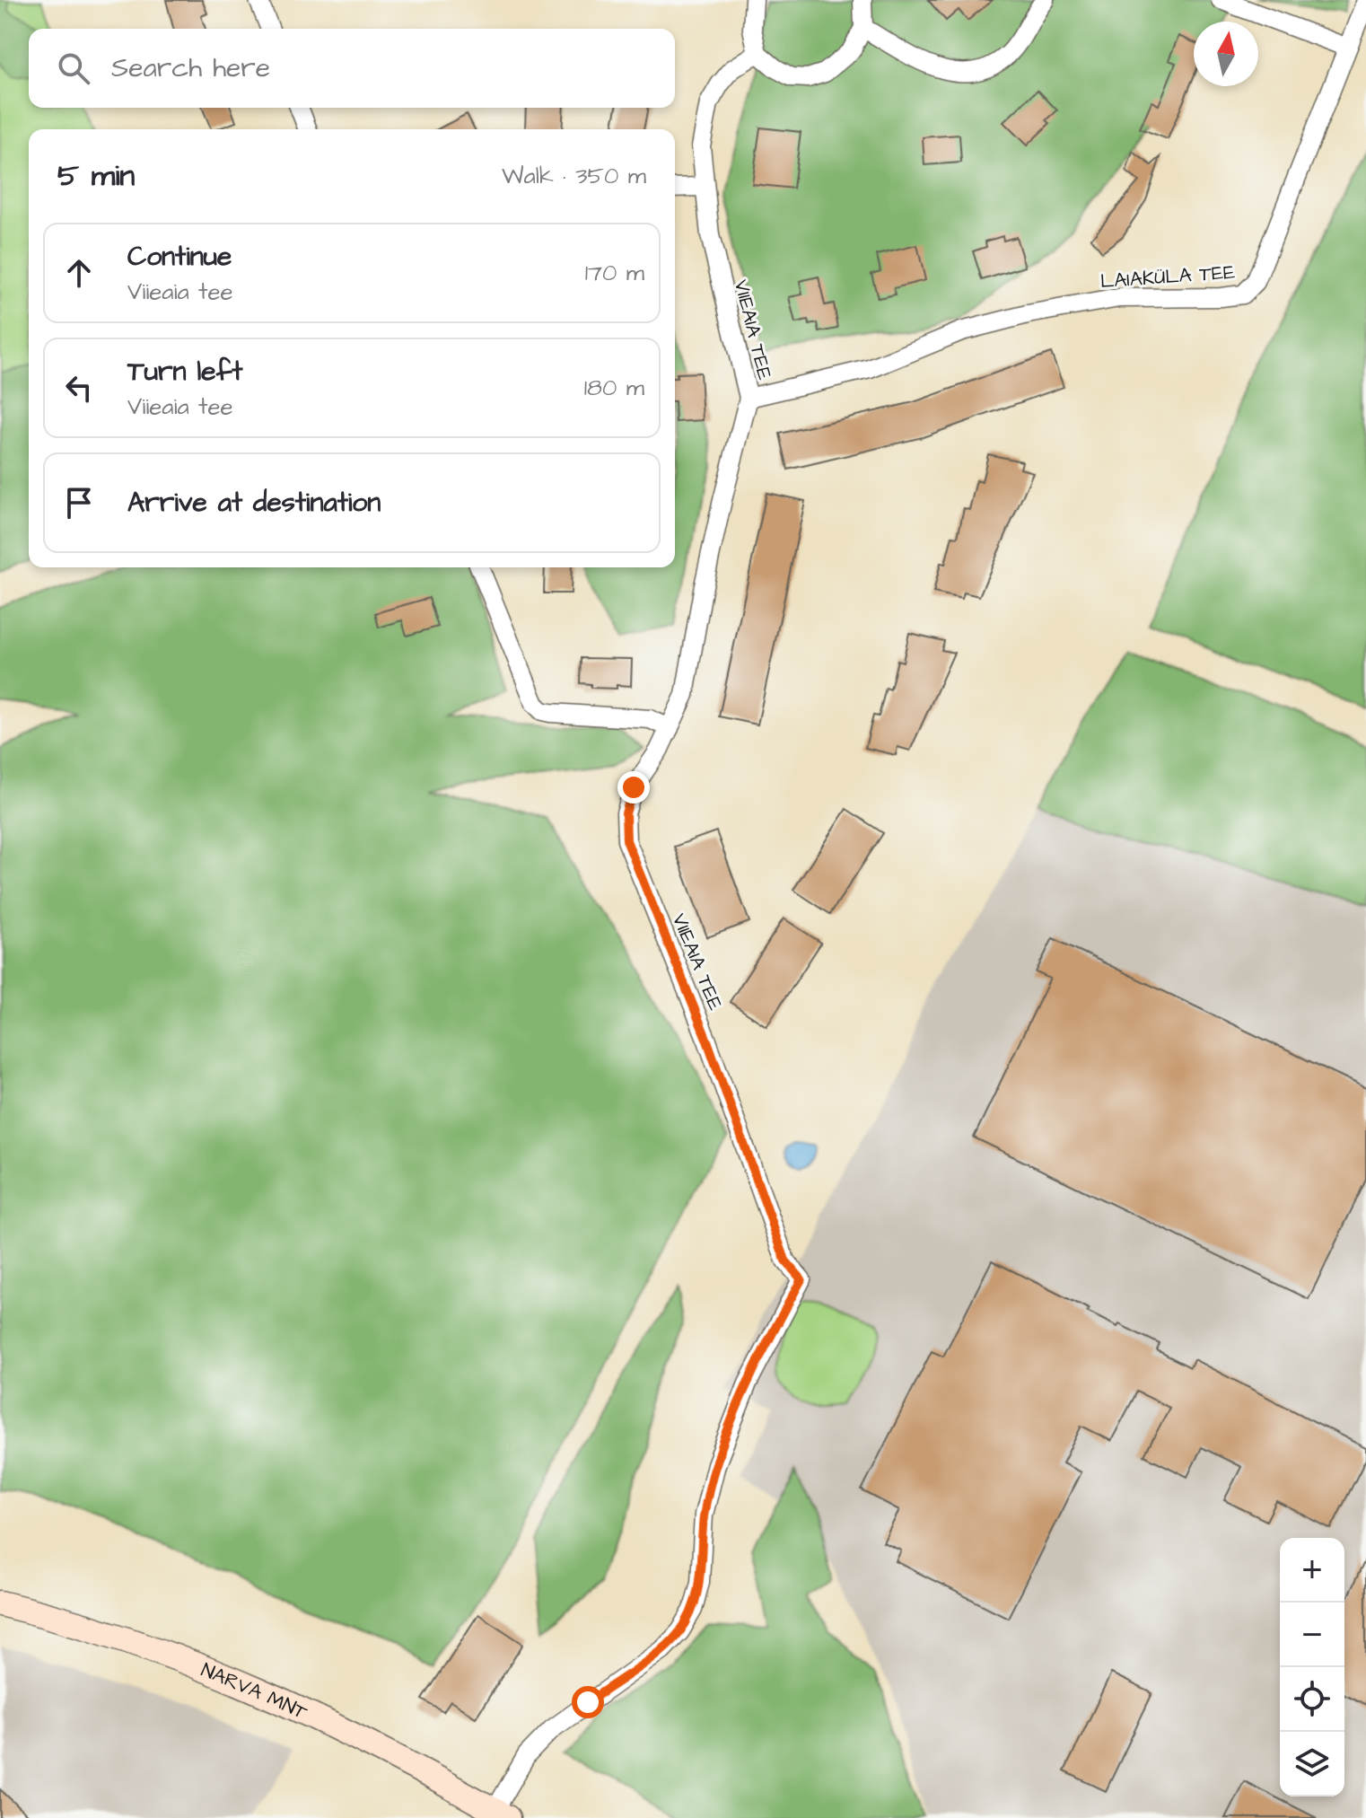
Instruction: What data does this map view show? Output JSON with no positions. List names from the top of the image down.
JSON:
{
  "streets": {
    "main road": ["NARVA MNT"],
    "street": ["LAIAKÜLA TEE", "VIIEAIA TEE"]
  },
  "crossings": [
    ["LAIAKÜLA TEE", "VIIEAIA TEE"],
    ["VIIEAIA TEE", "NARVA MNT"]
  ],
  "north": "top",
  "page": {
    "search": "Search here",
    "heading": ["5 min", "Walk · 350 m"],
    "list": [
      ["Continue", "Viieaia tee", "170 m"],
      ["Turn left", "Viieaia tee", "180 m"],
      "Arrive at destination"
    ],
    "map_buttons": ["+", "−"]
  }
}
